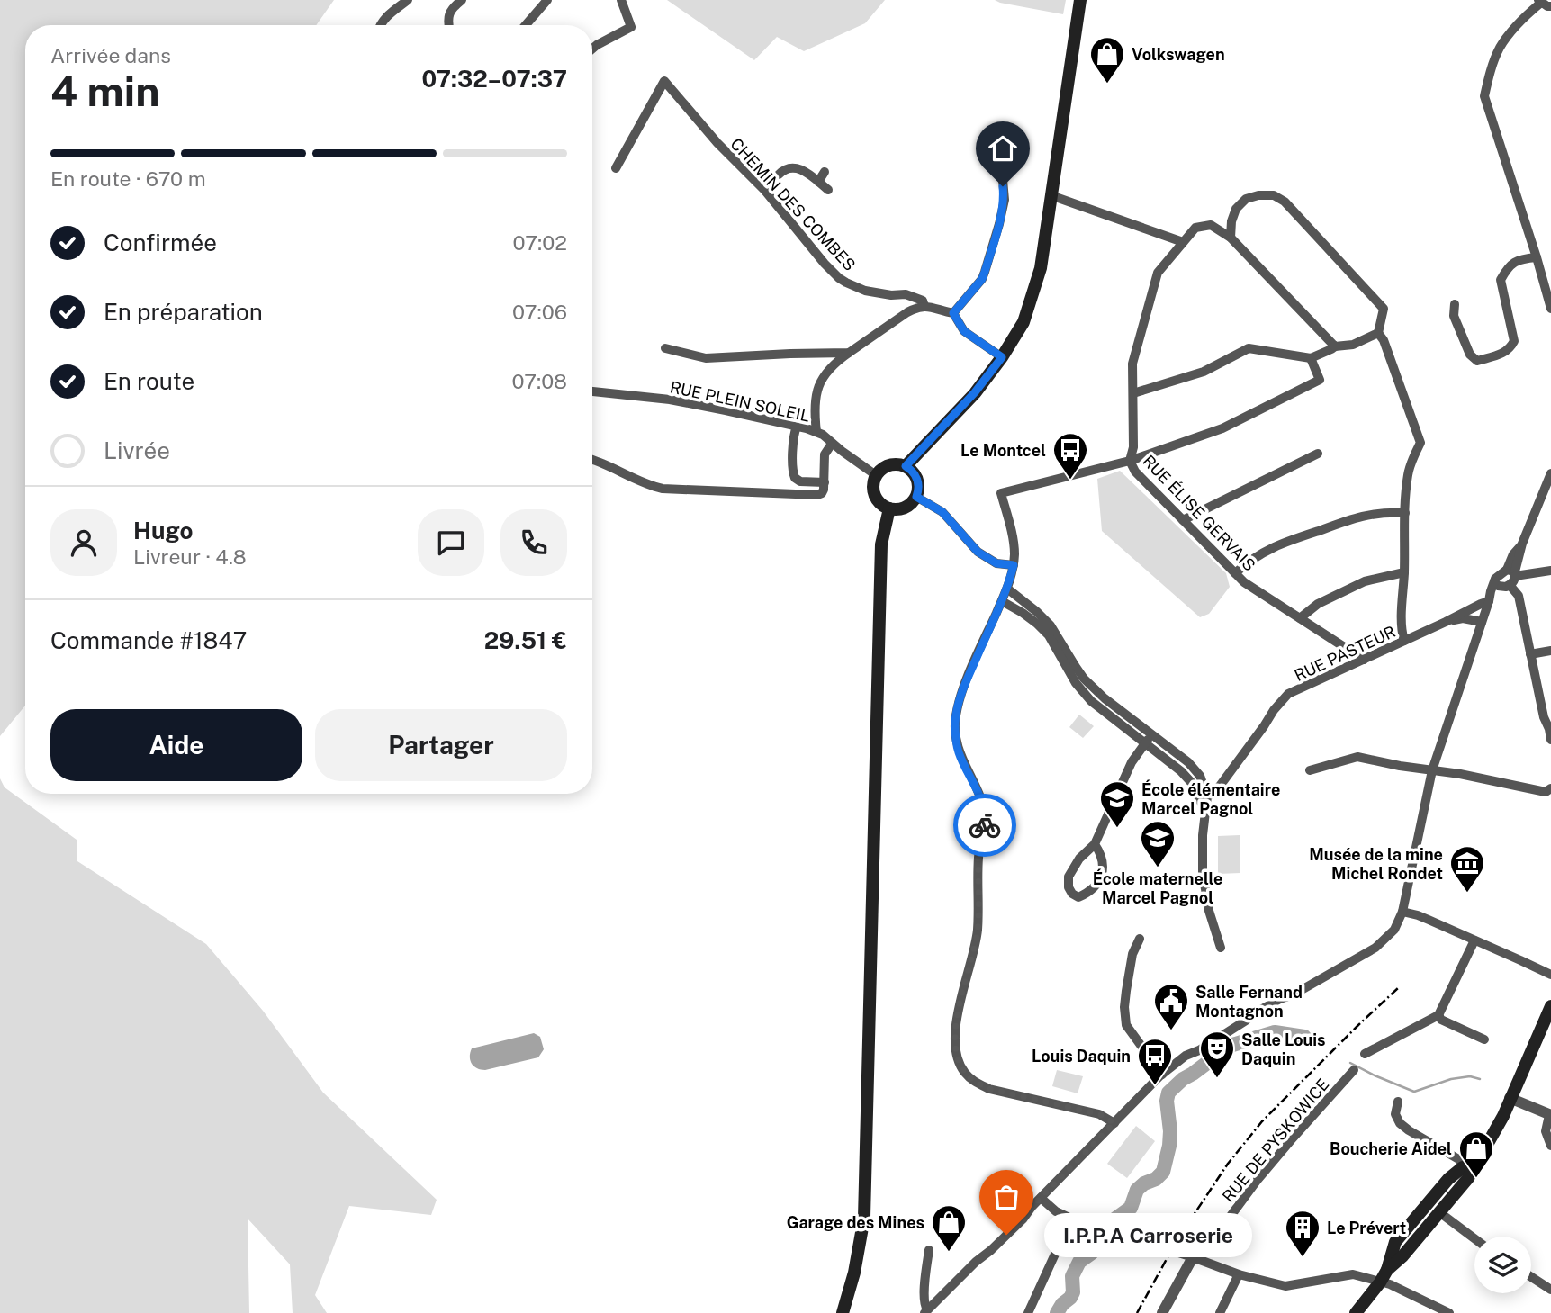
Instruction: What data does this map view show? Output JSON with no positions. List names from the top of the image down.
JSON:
{
  "streets": {
    "street": [
      "CHEMIN DES COMBES",
      "RUE PLEIN SOLEIL",
      "RUE ÉLISE GERVAIS",
      "RUE PASTEUR",
      "RUE DE PYSKOWICE"
    ]
  },
  "crossings": [
    ["RUE ÉLISE GERVAIS", "RUE PASTEUR"]
  ],
  "places": {
    "shop": ["Volkswagen", "Boucherie Aidel", "Garage des Mines"],
    "bus stop": ["Le Montcel", "Louis Daquin"],
    "school or university": ["École élémentaire Marcel Pagnol", "École maternelle Marcel Pagnol"],
    "museum": ["Musée de la mine Michel Rondet"],
    "public building": ["Salle Fernand Montagnon"],
    "theatre": ["Salle Louis Daquin"],
    "other": ["I.P.P.A Carroserie"],
    "building": ["Le Prévert"]
  },
  "page": {
    "heading": ["4 min", "Arrivée dans", "07:32–07:37"],
    "panel": [
      "Hugo",
      "Livreur · 4.8",
      "Commande #1847",
      "29.51 €"
    ],
    "bar": "En route · 670 m",
    "list": [
      ["Confirmée", "07:02"],
      ["En préparation", "07:06"],
      ["En route", "07:08"],
      "Livrée"
    ],
    "buttons": ["Aide", "Partager"],
    "bubble": "I.P.P.A Carroserie"
  }
}
